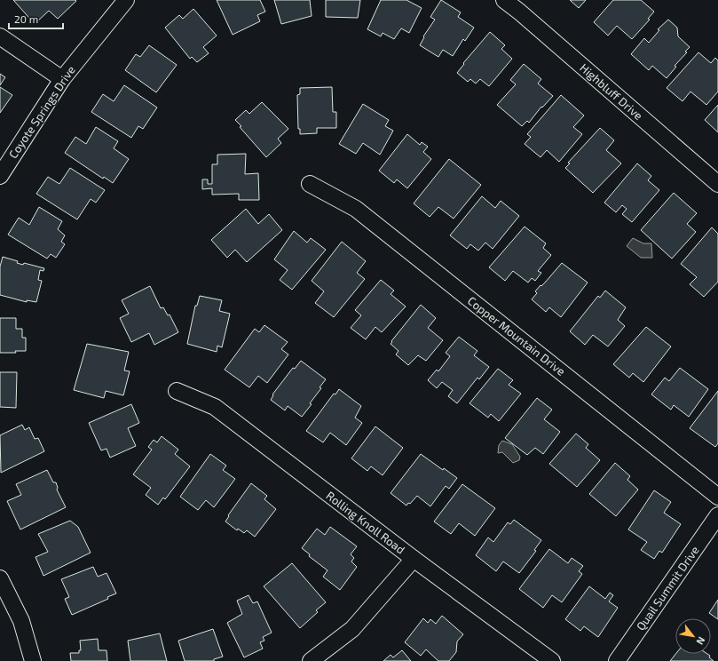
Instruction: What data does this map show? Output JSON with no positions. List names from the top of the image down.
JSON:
{
  "streets": {
    "street": [
      "Highbluff Drive",
      "Coyote Springs Drive",
      "Copper Mountain Drive",
      "Rolling Knoll Road",
      "Quail Summit Drive"
    ]
  },
  "scale_bar": "20 m",
  "north": "bottom right"
}
